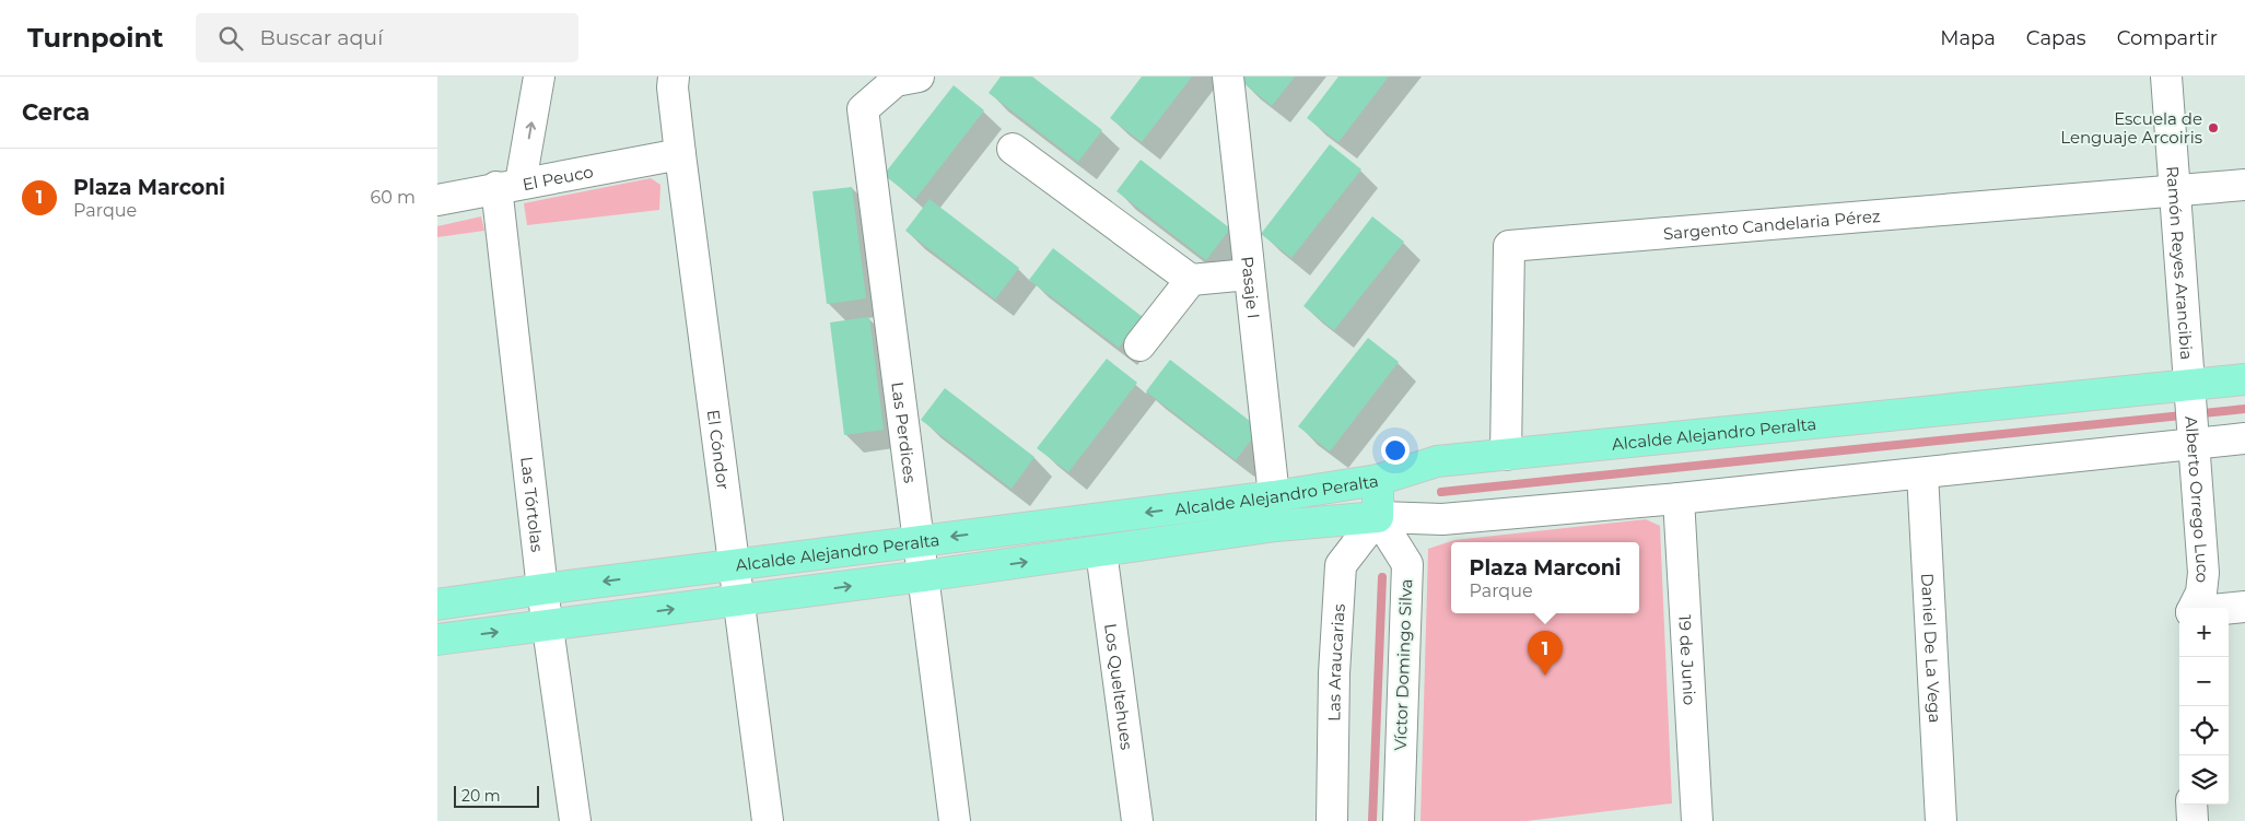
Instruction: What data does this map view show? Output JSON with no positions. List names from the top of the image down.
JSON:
{
  "streets": {
    "main road": ["Alcalde Alejandro Peralta"],
    "street": [
      "El Peuco",
      "Sargento Candelaria Pérez",
      "Ramón Reyes Arancibia",
      "Pasaje I",
      "Las Perdices",
      "El Cóndor",
      "Alberto Orrego Luco",
      "Las Tórtolas",
      "Daniel De La Vega",
      "19 de Junio",
      "Las Araucarias",
      "Víctor Domingo Silva",
      "Los Queltehues"
    ]
  },
  "crossings": [
    ["El Peuco", "El Cóndor"],
    ["El Peuco", "Las Tórtolas"],
    ["Sargento Candelaria Pérez", "Ramón Reyes Arancibia"],
    ["Sargento Candelaria Pérez", "Alcalde Alejandro Peralta"],
    ["Ramón Reyes Arancibia", "Alcalde Alejandro Peralta"],
    ["Ramón Reyes Arancibia", "Alberto Orrego Luco"],
    ["Pasaje I", "Alcalde Alejandro Peralta"],
    ["Las Perdices", "Alcalde Alejandro Peralta"],
    ["Alcalde Alejandro Peralta", "El Cóndor"],
    ["Alcalde Alejandro Peralta", "Alberto Orrego Luco"],
    ["Alcalde Alejandro Peralta", "Las Tórtolas"],
    ["Alcalde Alejandro Peralta", "Daniel De La Vega"],
    ["Alcalde Alejandro Peralta", "19 de Junio"],
    ["Alcalde Alejandro Peralta", "Las Araucarias"],
    ["Alcalde Alejandro Peralta", "Víctor Domingo Silva"],
    ["Alcalde Alejandro Peralta", "Los Queltehues"],
    ["Las Araucarias", "Víctor Domingo Silva"]
  ],
  "places": ["Escuela de Lenguaje Arcoiris"],
  "scale_bar": "20 m",
  "page": {
    "header": "Turnpoint",
    "search": "Buscar aquí",
    "nav": ["Mapa", "Capas", "Compartir"],
    "heading": "Cerca",
    "list": [
      {
        "mark": "1",
        "name": "Plaza Marconi",
        "note": "Parque",
        "value": "60 m"
      }
    ],
    "popup": ["Plaza Marconi", "Parque"],
    "map_buttons": ["+", "−"],
    "pins": "1",
    "scale": "20 m"
  }
}
